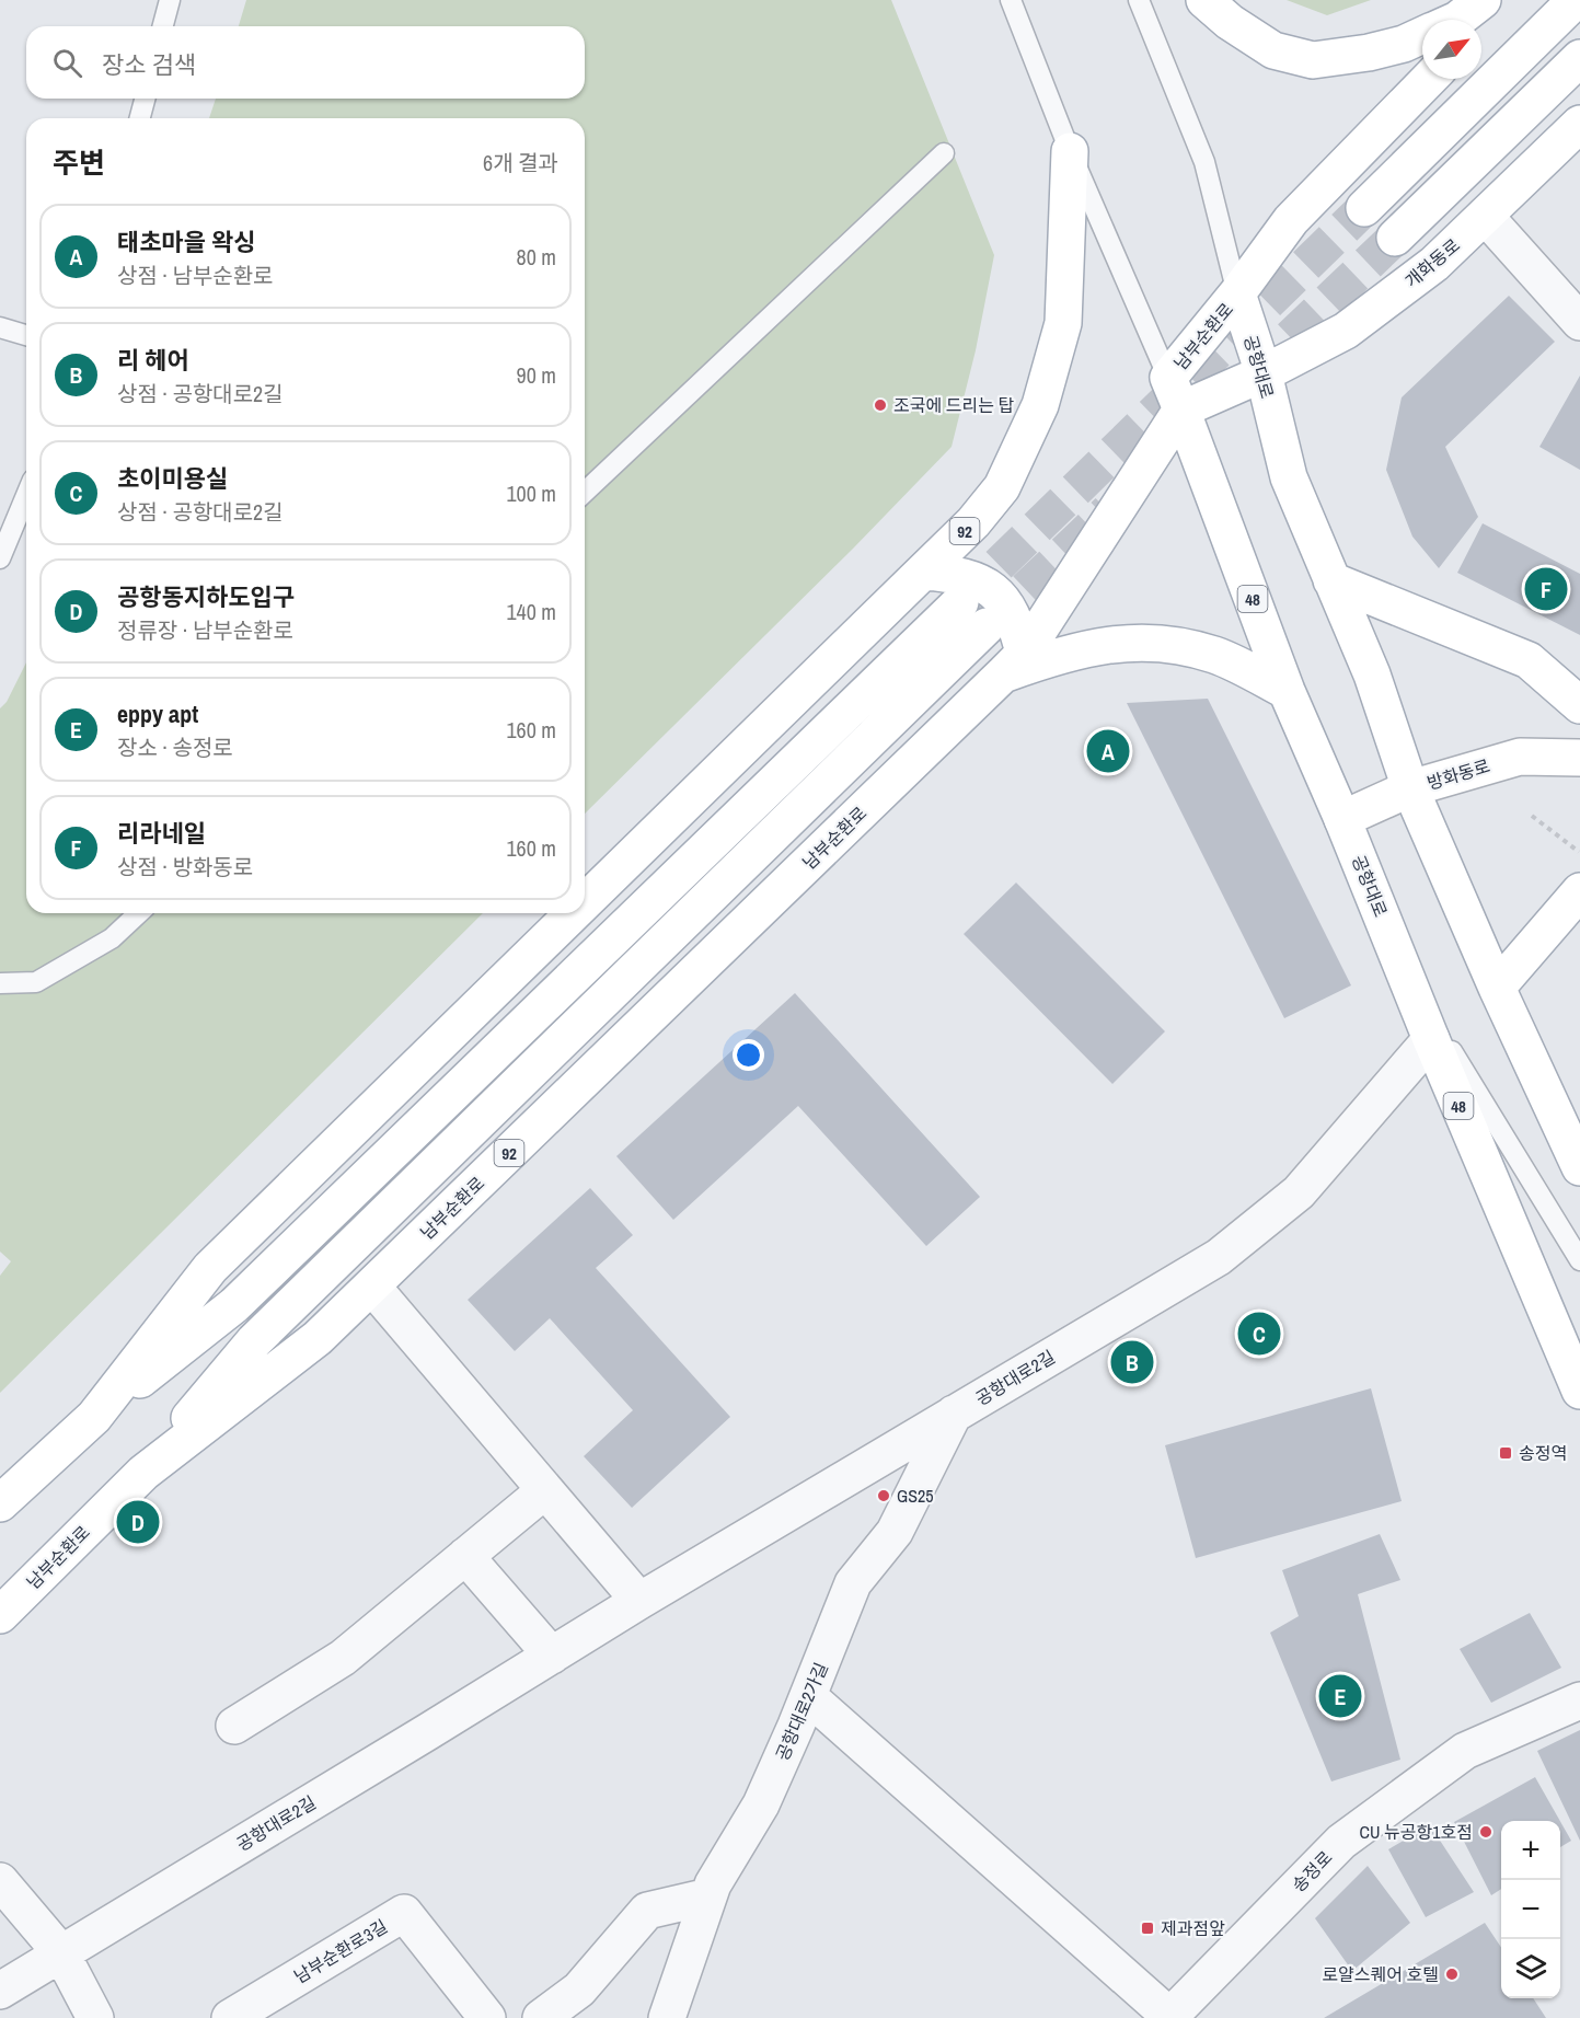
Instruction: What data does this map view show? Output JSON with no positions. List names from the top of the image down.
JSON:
{
  "streets": {
    "main road": [
      "개화동로",
      "남부순환로",
      "공항대로",
      "92",
      "48",
      "방화동로"
    ],
    "street": [
      "공항대로2길",
      "공항대로2가길",
      "송정로",
      "남부순환로3길"
    ]
  },
  "crossings": [
    ["개화동로", "공항대로"],
    ["남부순환로", "공항대로"],
    ["공항대로", "방화동로"],
    ["공항대로", "공항대로2길"],
    ["공항대로2길", "공항대로2가길"],
    ["공항대로2가길", "송정로"]
  ],
  "places": {
    "other": [
      "조국에 드리는 탑",
      "GS25",
      "CU 뉴공항1호점",
      "로얄스퀘어 호텔"
    ],
    "transit": ["송정역", "제과점앞"]
  },
  "north": "top right",
  "page": {
    "search": "장소 검색",
    "heading": ["주변", "6개 결과"],
    "list": [
      {
        "mark": "A",
        "name": "태초마을 왁싱",
        "note": "상점 · 남부순환로",
        "value": "80 m"
      },
      {
        "mark": "B",
        "name": "리 헤어",
        "note": "상점 · 공항대로2길",
        "value": "90 m"
      },
      {
        "mark": "C",
        "name": "초이미용실",
        "note": "상점 · 공항대로2길",
        "value": "100 m"
      },
      {
        "mark": "D",
        "name": "공항동지하도입구",
        "note": "정류장 · 남부순환로",
        "value": "140 m"
      },
      {
        "mark": "E",
        "name": "eppy apt",
        "note": "장소 · 송정로",
        "value": "160 m"
      },
      {
        "mark": "F",
        "name": "리라네일",
        "note": "상점 · 방화동로",
        "value": "160 m"
      }
    ],
    "pins": [
      "F",
      "A",
      "C",
      "B",
      "D",
      "E"
    ],
    "map_buttons": ["+", "−"]
  }
}
